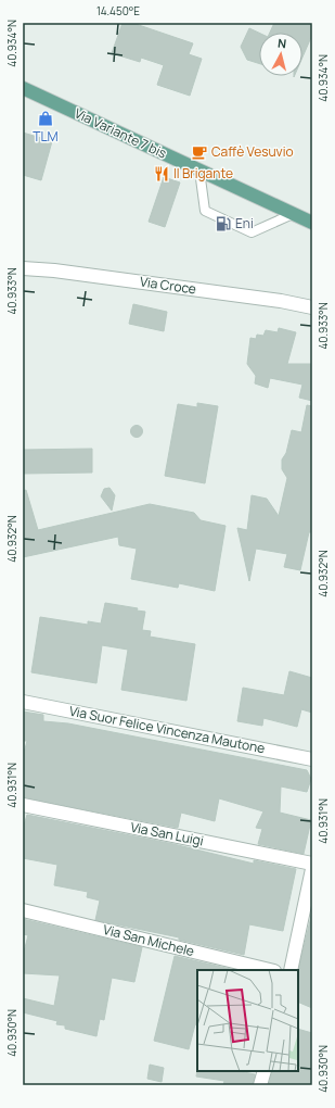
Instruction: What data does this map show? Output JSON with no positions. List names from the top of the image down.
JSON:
{
  "streets": {
    "main road": ["Via Variante 7 bis"],
    "street": [
      "Via Croce",
      "Via Suor Felice Vincenza Mautone",
      "Via San Luigi",
      "Via San Michele"
    ]
  },
  "places": {
    "shop": ["TLM"],
    "cafe": ["Caffè Vesuvio"],
    "restaurant": ["Il Brigante"],
    "fuel station": ["Eni"]
  },
  "north": "top",
  "coordinates": [
    "14.450°E",
    "40.934°N",
    "40.933°N",
    "40.932°N",
    "40.931°N",
    "40.930°N"
  ]
}
